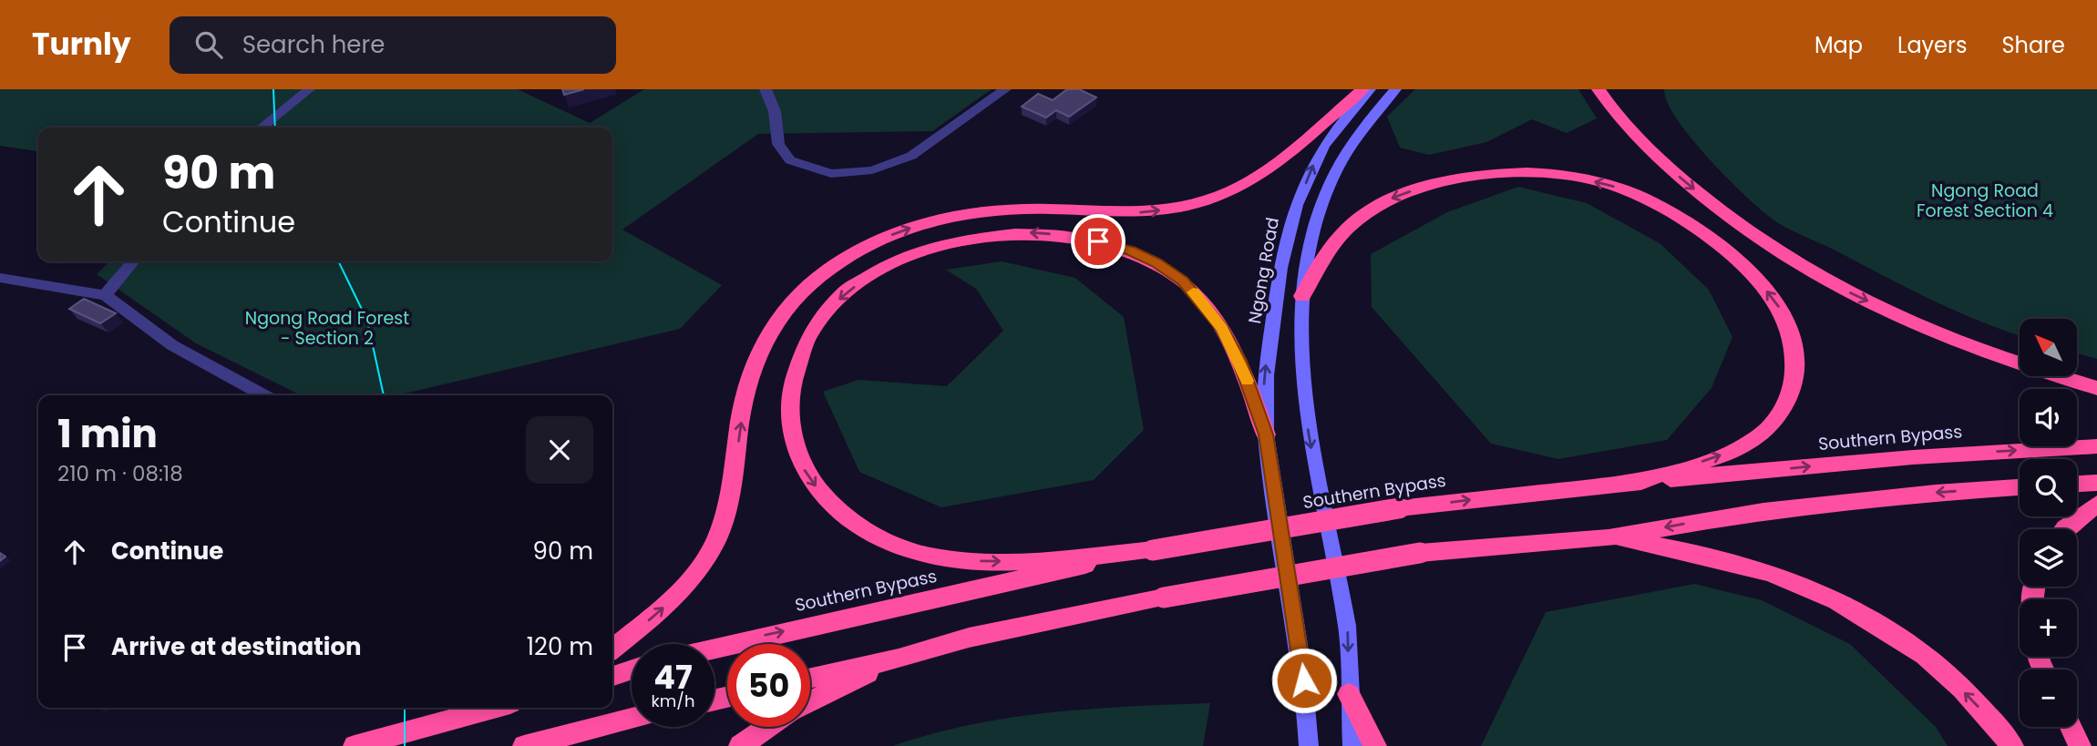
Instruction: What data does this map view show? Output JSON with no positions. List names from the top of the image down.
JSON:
{
  "streets": {
    "highway": ["Southern Bypass"],
    "main road": ["Ngong Road"]
  },
  "parks": ["Ngong Road Forest Section 4", "Ngong Road Forest - Section 2"],
  "north": "top left",
  "page": {
    "header": "Turnly",
    "search": "Search here",
    "nav": ["Map", "Layers", "Share"],
    "turn": ["90 m", "Continue"],
    "map_buttons": ["+", "−"],
    "heading": ["1 min", "210 m · 08:18"],
    "list": [
      {
        "name": "Continue",
        "value": "90 m"
      },
      {
        "name": "Arrive at destination",
        "value": "120 m"
      }
    ],
    "speed": "47 km/h",
    "limit": "50"
  }
}
